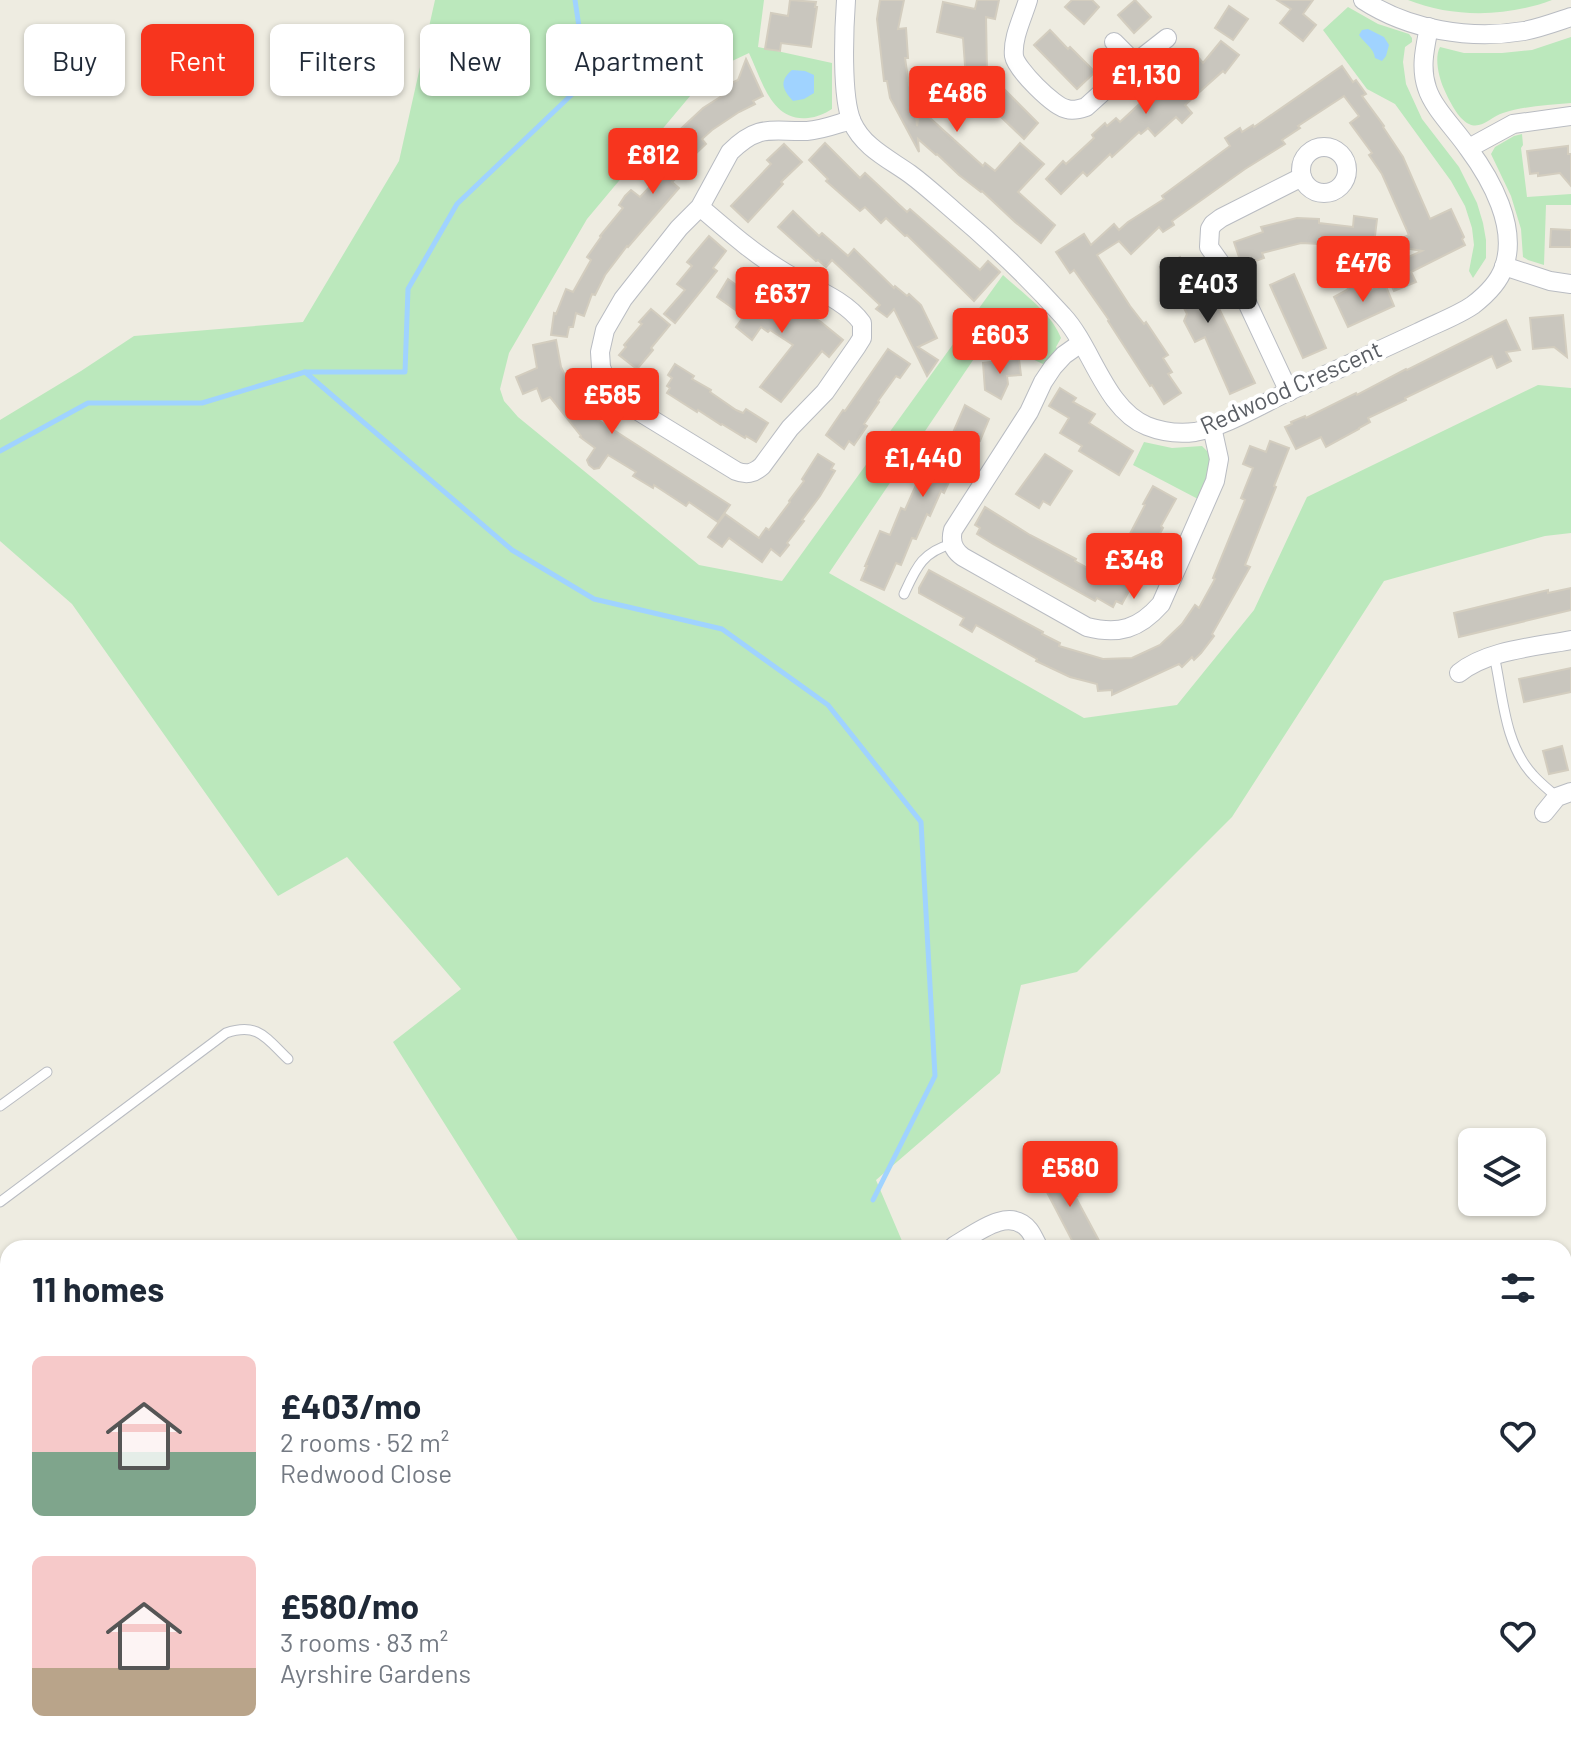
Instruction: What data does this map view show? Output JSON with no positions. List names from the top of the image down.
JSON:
{
  "streets": {
    "street": ["Redwood Crescent"]
  },
  "page": {
    "chip": [
      "Buy",
      "Rent",
      "Filters",
      "New",
      "Apartment"
    ],
    "price": [
      "£1,130",
      "£486",
      "£812",
      "£476",
      "£403",
      "£637",
      "£603",
      "£585",
      "£1,440",
      "£348",
      "£580"
    ],
    "heading": "11 homes",
    "list": [
      {
        "name": "£403/mo",
        "note": "2 rooms · 52 m² · Redwood Close"
      },
      {
        "name": "£580/mo",
        "note": "3 rooms · 83 m² · Ayrshire Gardens"
      }
    ]
  }
}
